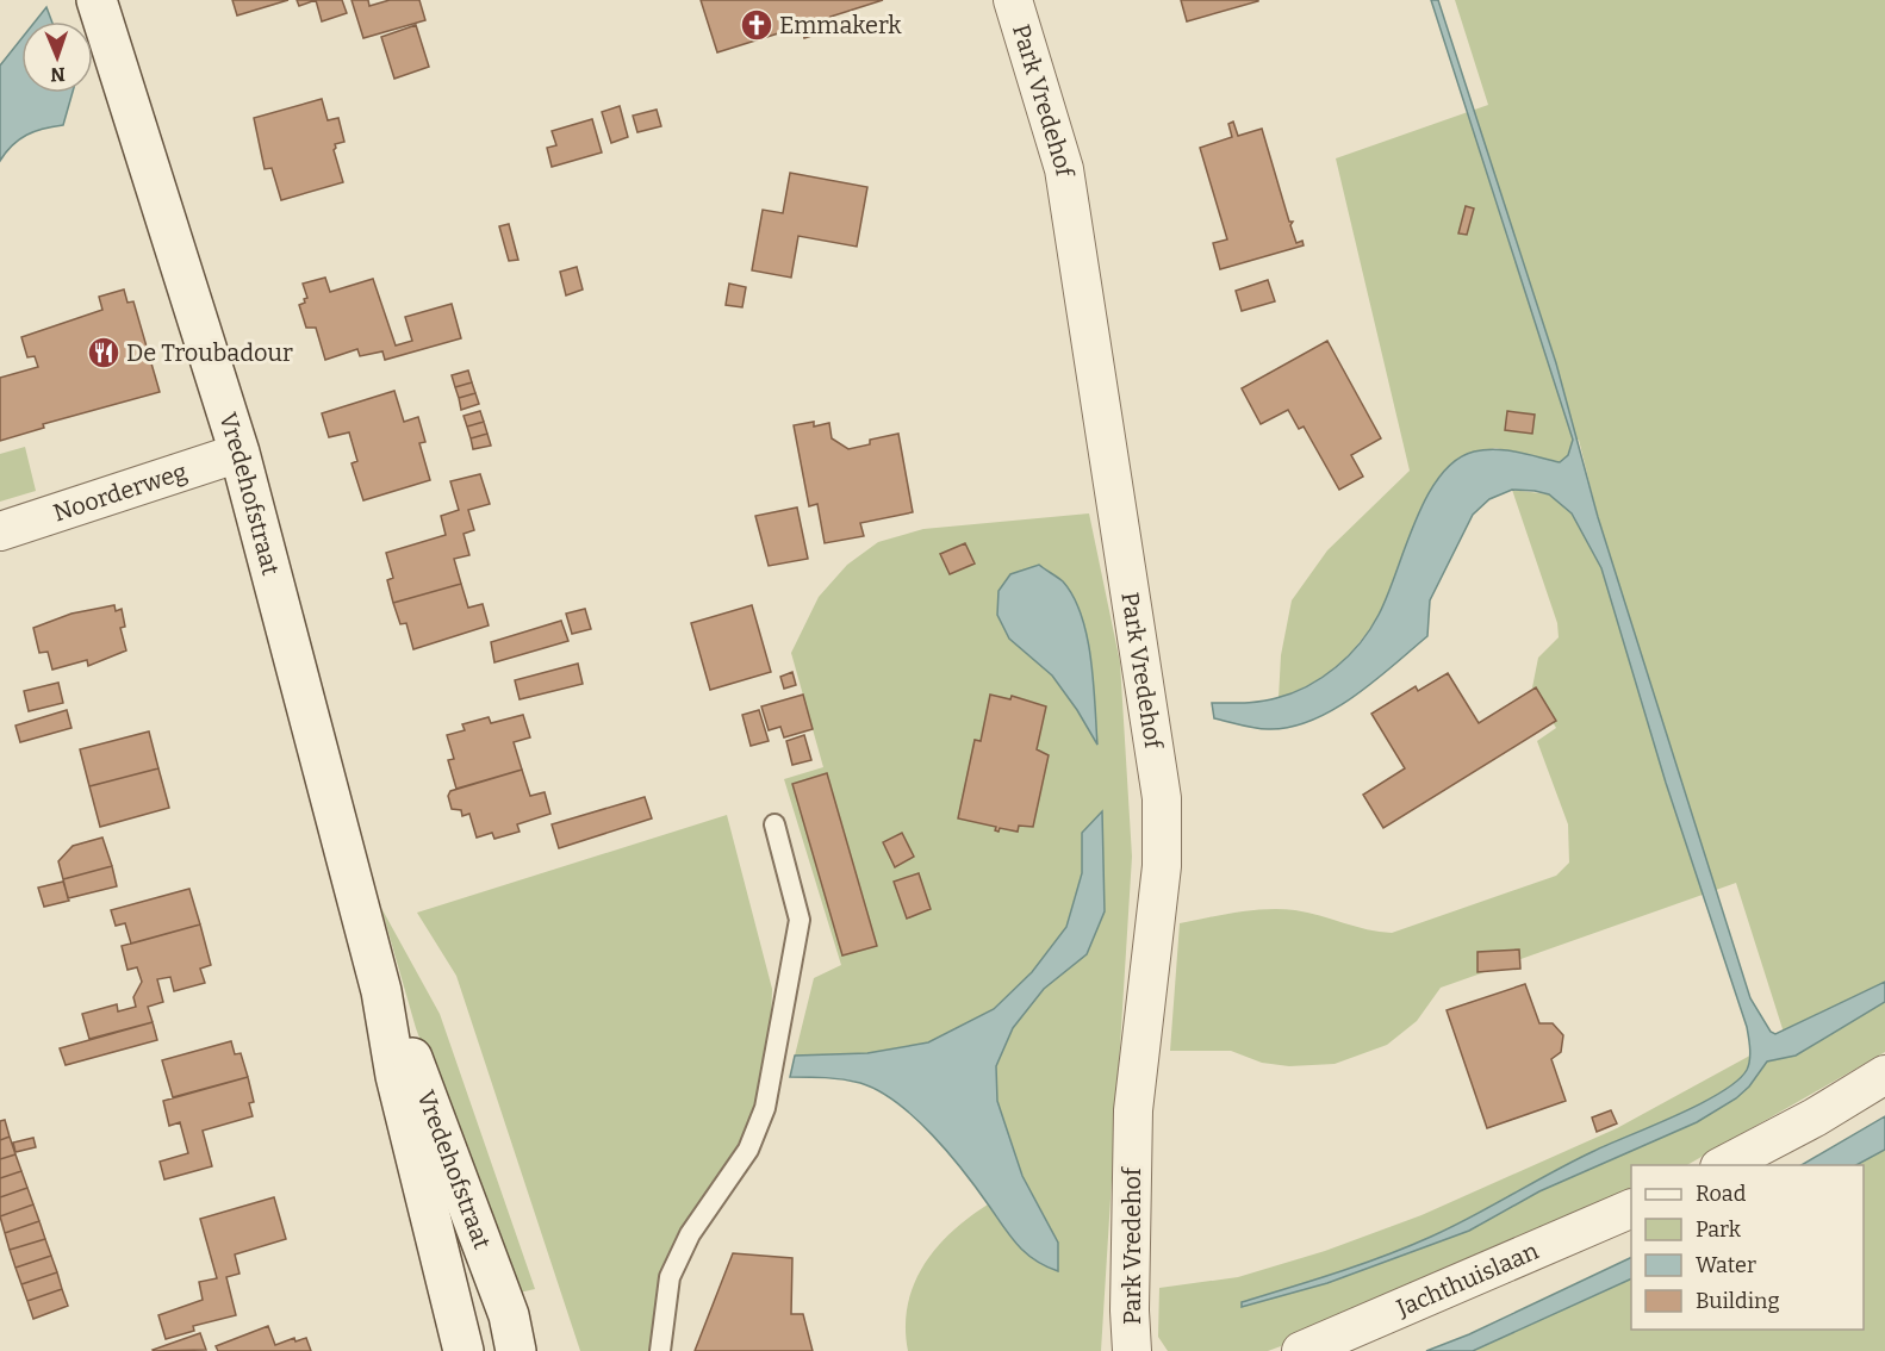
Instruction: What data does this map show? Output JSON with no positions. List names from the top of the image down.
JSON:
{
  "streets": {
    "main road": ["Vredehofstraat"],
    "street": ["Park Vredehof", "Noorderweg", "Jachthuislaan"]
  },
  "crossings": [
    ["Noorderweg", "Vredehofstraat"]
  ],
  "places": {
    "church": ["Emmakerk"],
    "restaurant": ["De Troubadour"]
  },
  "legend": [
    "Road",
    "Park",
    "Water",
    "Building"
  ],
  "north": "bottom"
}
